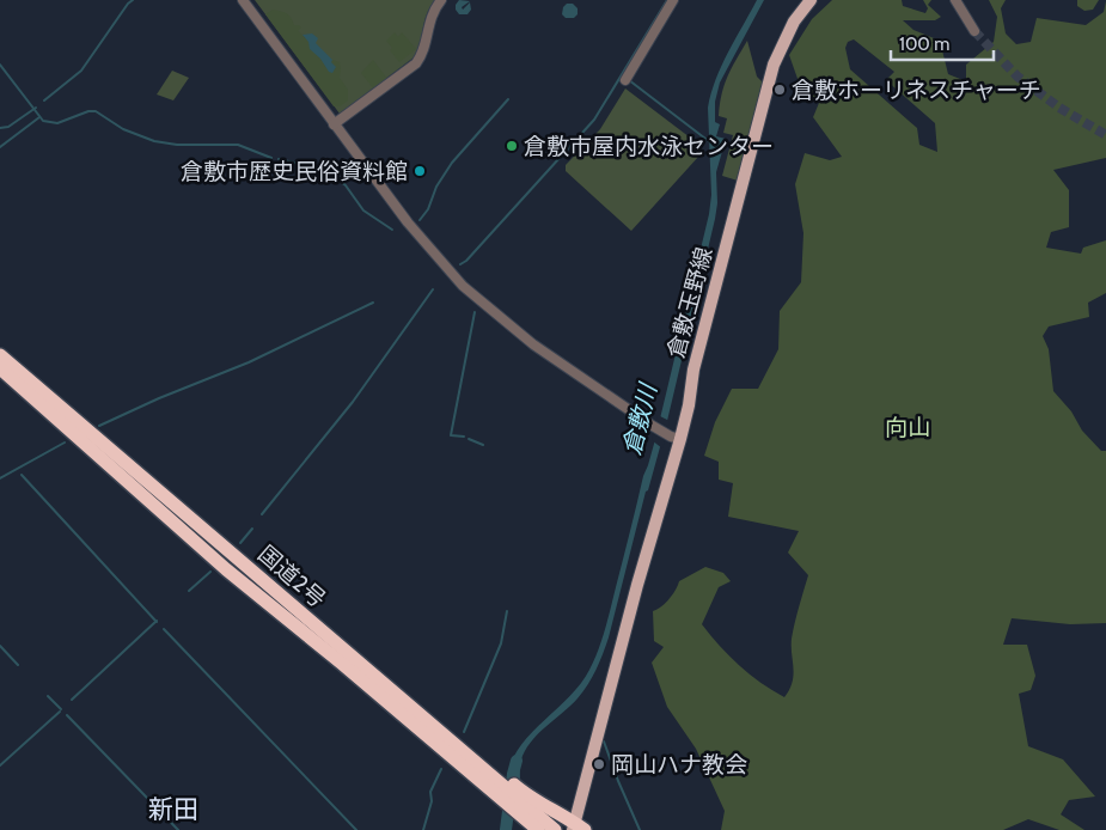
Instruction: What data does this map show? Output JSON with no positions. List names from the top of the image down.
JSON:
{
  "streets": {
    "highway": ["国道2号"],
    "main road": ["倉敷玉野線"]
  },
  "districts": ["新田"],
  "water": ["倉敷川"],
  "parks": ["向山"],
  "places": [
    "倉敷ホーリネスチャーチ",
    "倉敷市屋内水泳センター",
    "倉敷市歴史民俗資料館",
    "岡山ハナ教会"
  ],
  "scale_bar": "100 m"
}
